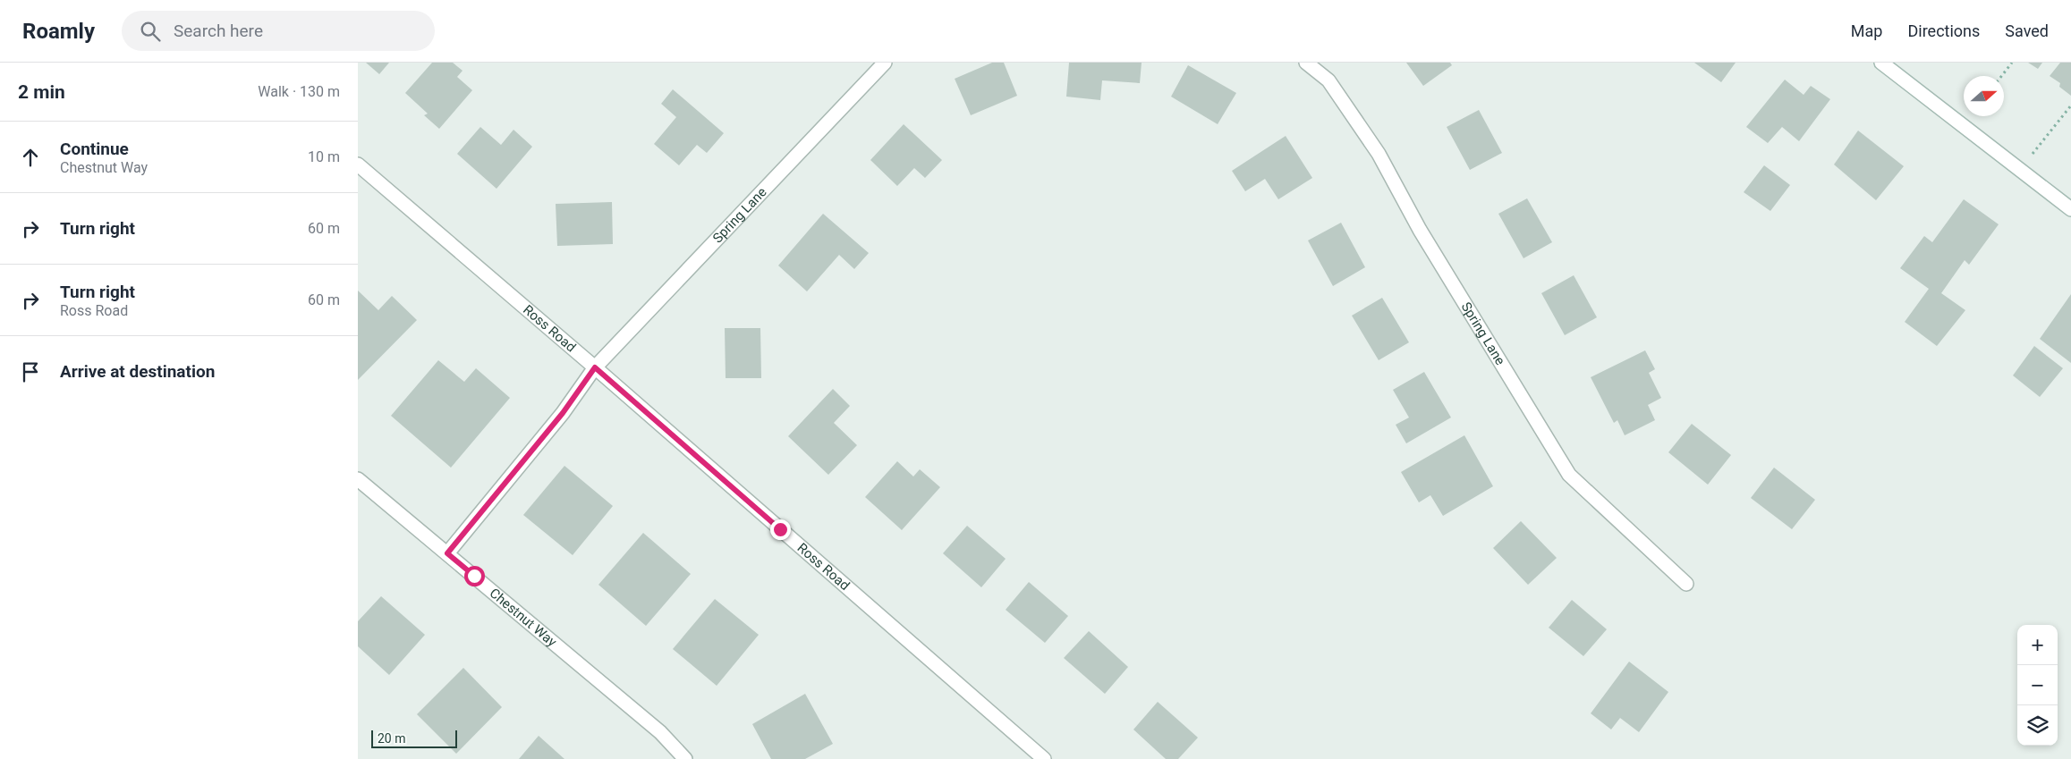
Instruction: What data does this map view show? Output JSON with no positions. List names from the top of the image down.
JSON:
{
  "streets": {
    "street": ["Spring Lane", "Ross Road", "Chestnut Way"]
  },
  "crossings": [
    ["Spring Lane", "Ross Road"],
    ["Spring Lane", "Chestnut Way"]
  ],
  "scale_bar": "20 m",
  "north": "right",
  "page": {
    "header": "Roamly",
    "search": "Search here",
    "nav": ["Map", "Directions", "Saved"],
    "heading": ["2 min", "Walk · 130 m"],
    "list": [
      ["Continue", "Chestnut Way", "10 m"],
      ["Turn right", "60 m"],
      ["Turn right", "Ross Road", "60 m"],
      "Arrive at destination"
    ],
    "map_buttons": ["+", "−"],
    "scale": "20 m"
  }
}
